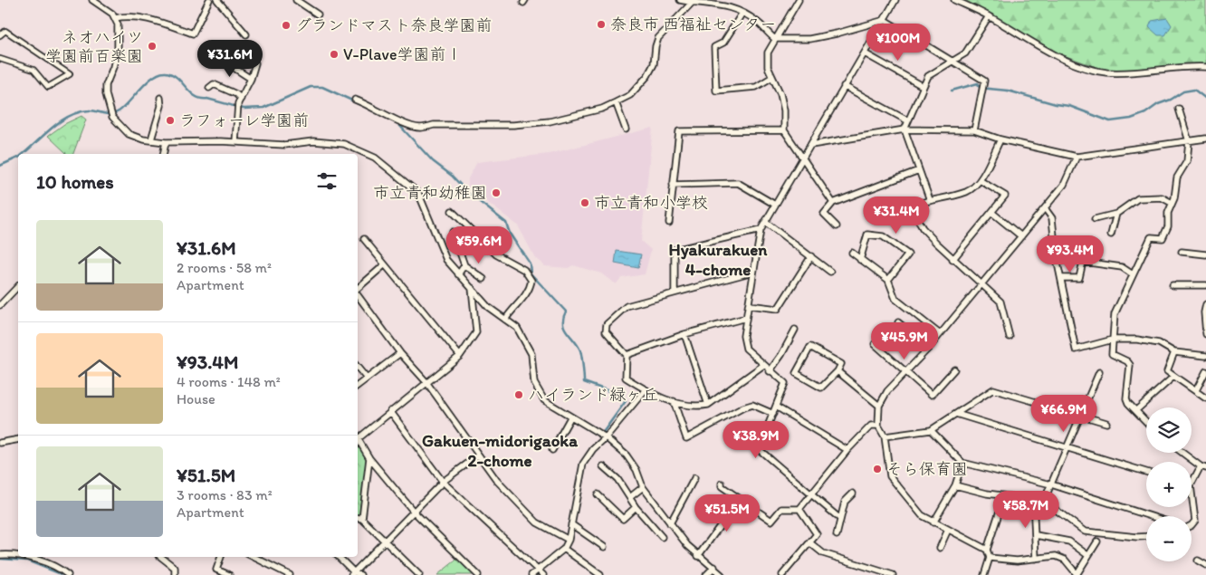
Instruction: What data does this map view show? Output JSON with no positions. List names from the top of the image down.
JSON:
{
  "districts": ["Hyakurakuen 4-chome", "Gakuen-midorigaoka 2-chome"],
  "places": [
    "奈良市 西福祉センター",
    "グランドマスト奈良学園前",
    "ネオハイツ 学園前百楽園",
    "V-Plave学園前Ⅰ",
    "ラフォーレ学園前",
    "市立青和幼稚園",
    "市立青和小学校",
    "ハイランド緑ヶ丘",
    "そら保育園"
  ],
  "page": {
    "price": [
      "¥100M",
      "¥31.6M",
      "¥31.4M",
      "¥59.6M",
      "¥93.4M",
      "¥45.9M",
      "¥66.9M",
      "¥38.9M",
      "¥58.7M",
      "¥51.5M"
    ],
    "heading": "10 homes",
    "list": [
      {
        "name": "¥31.6M",
        "note": "2 rooms · 58 m² · Apartment"
      },
      {
        "name": "¥93.4M",
        "note": "4 rooms · 148 m² · House"
      },
      {
        "name": "¥51.5M",
        "note": "3 rooms · 83 m² · Apartment"
      }
    ],
    "map_buttons": ["+", "−"]
  }
}
